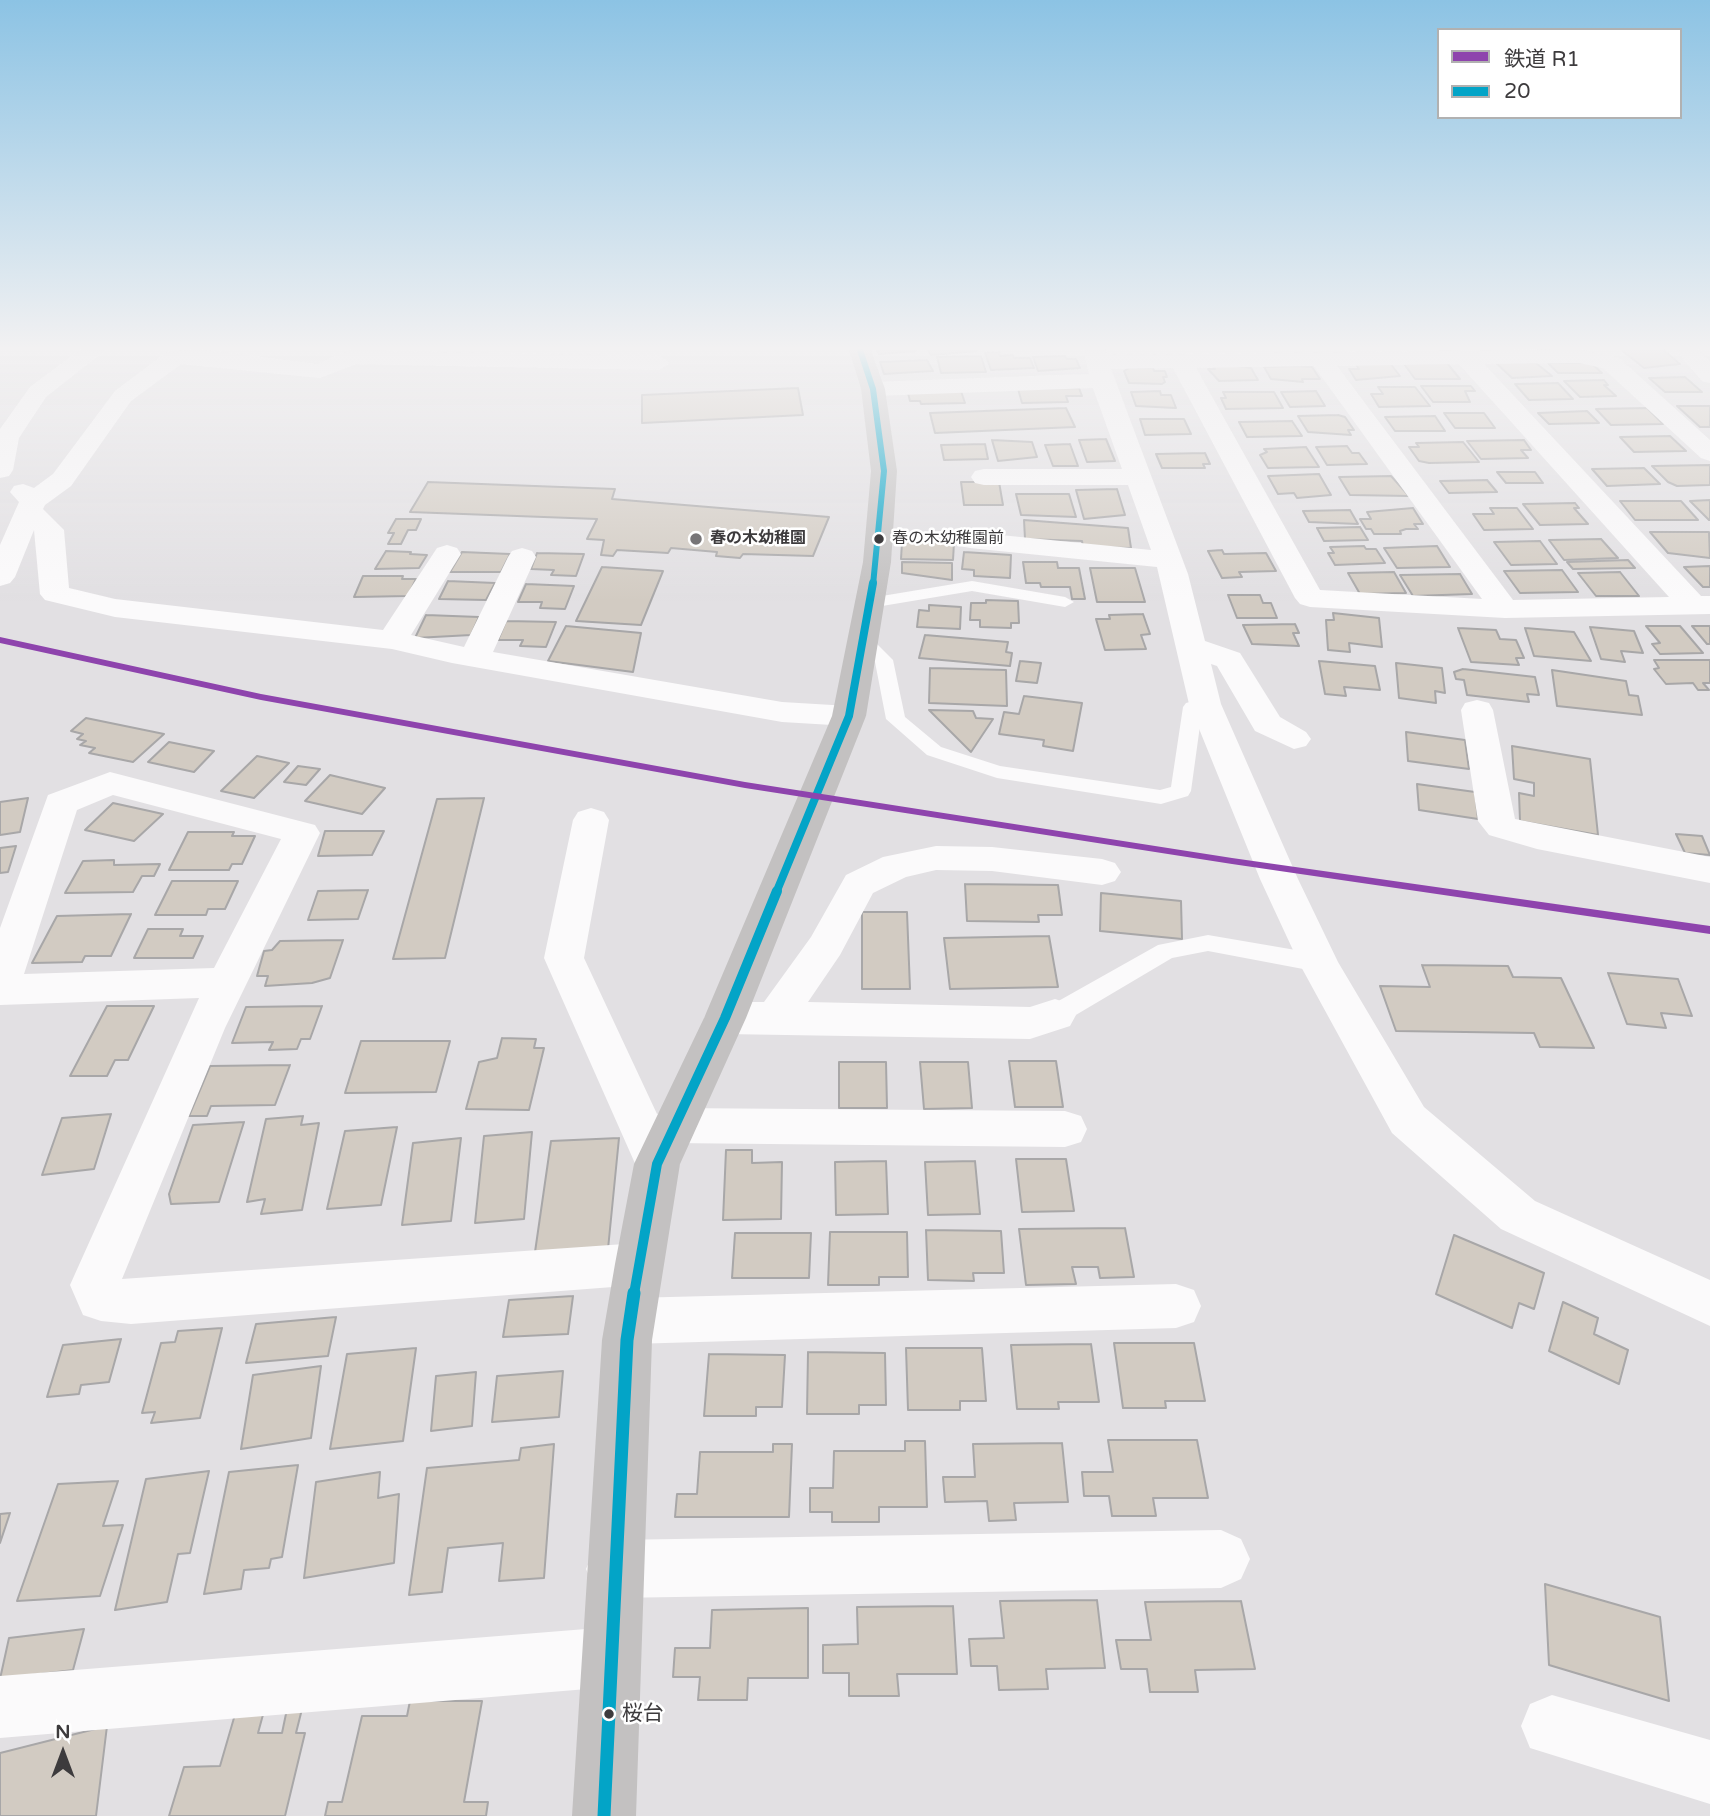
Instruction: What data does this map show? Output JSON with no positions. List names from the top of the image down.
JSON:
{
  "places": ["春の木幼稚園", "春の木幼稚園前", "桜台"],
  "lines": ["transit line 20", "rail line R1"],
  "legend": ["鉄道 R1", "20"],
  "north": "top"
}
